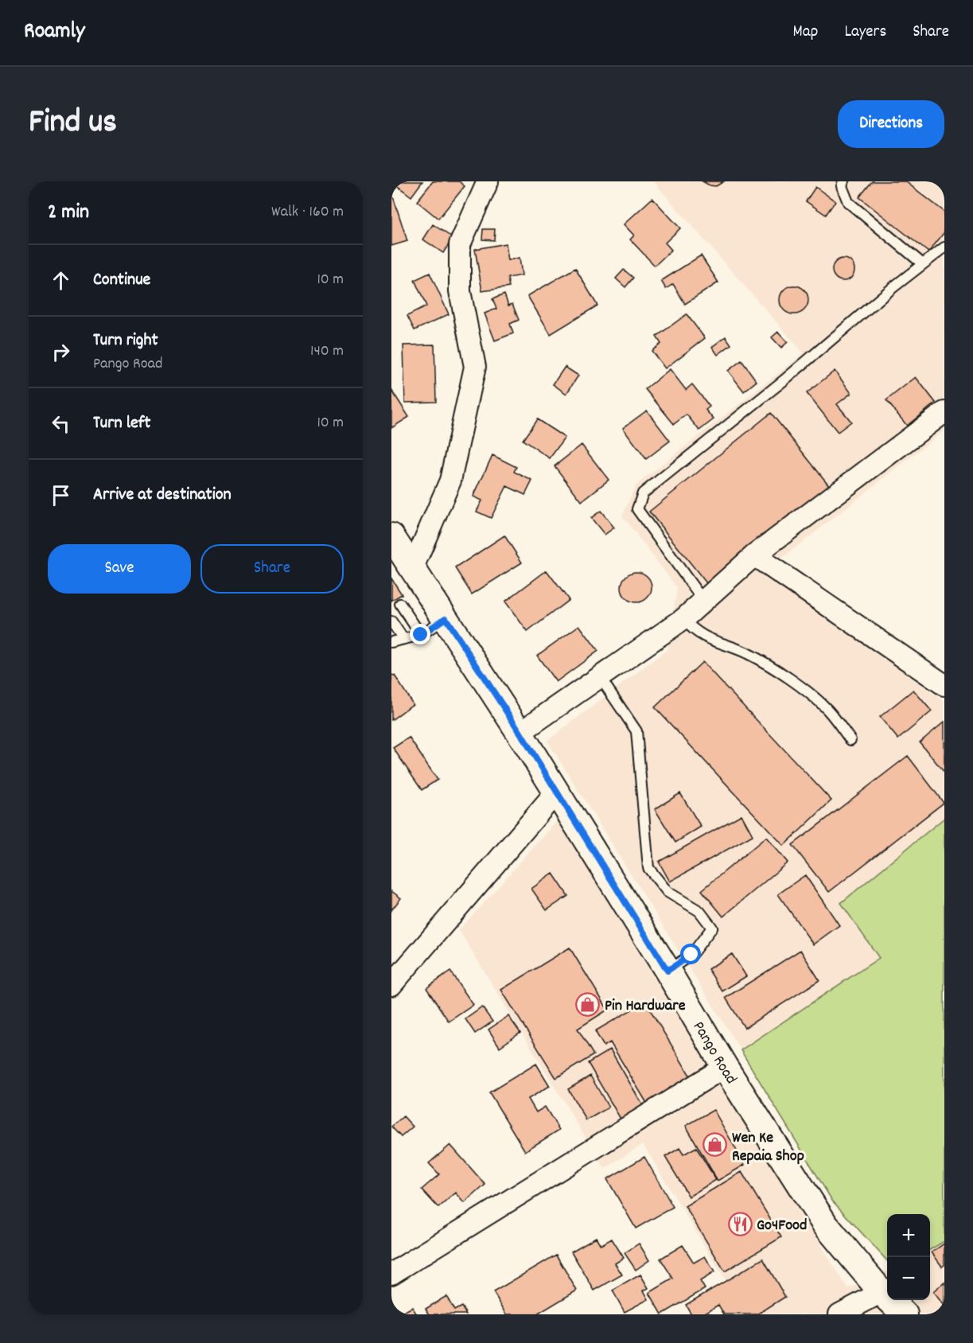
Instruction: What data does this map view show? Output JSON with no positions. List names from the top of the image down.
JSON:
{
  "streets": {
    "street": ["Pango Road"]
  },
  "places": {
    "shop": ["Pin Hardware", "Wen Ke Repaia Shop"],
    "restaurant": ["Go4Food"]
  },
  "page": {
    "header": "Roamly",
    "nav": ["Map", "Layers", "Share"],
    "title": "Find us",
    "buttons": [
      "Directions",
      ["Save", "Share"]
    ],
    "heading": ["2 min", "Walk · 160 m"],
    "list": [
      ["Continue", "10 m"],
      ["Turn right", "Pango Road", "140 m"],
      ["Turn left", "10 m"],
      "Arrive at destination"
    ],
    "map_buttons": ["+", "−"]
  }
}
